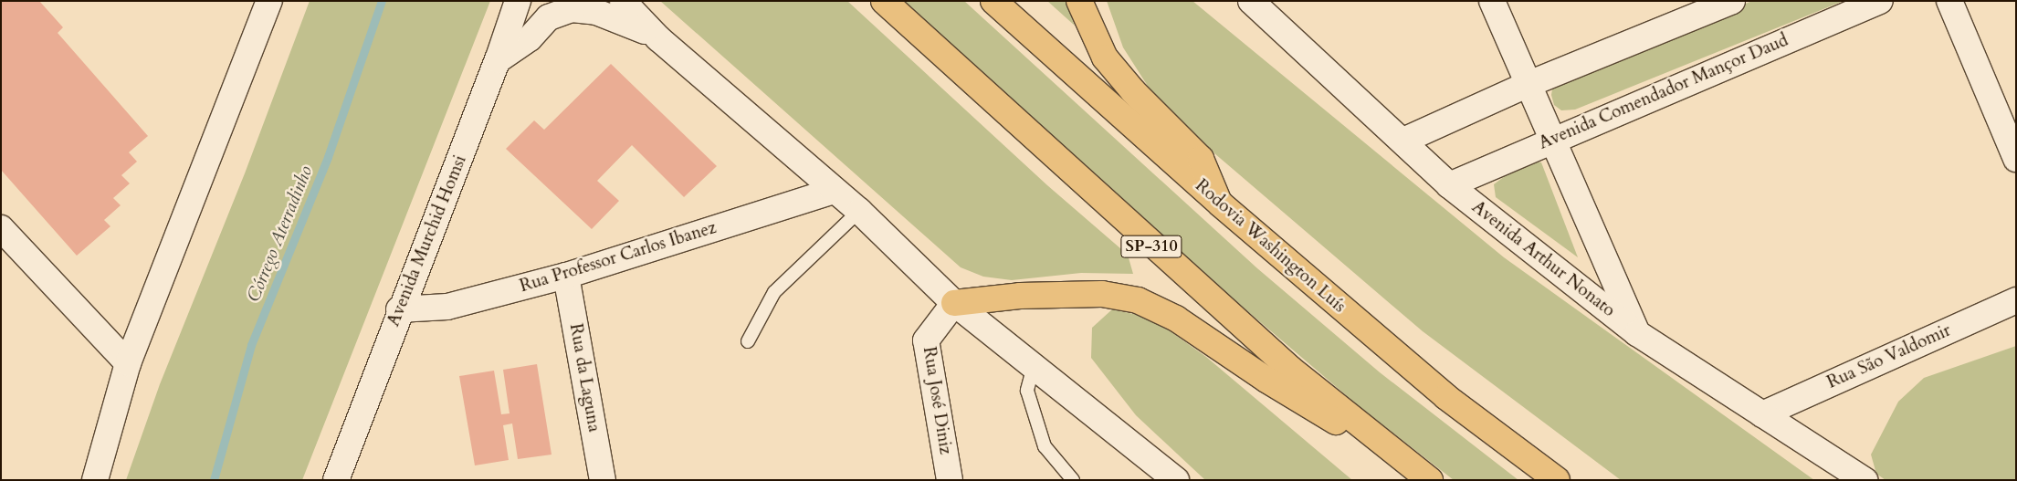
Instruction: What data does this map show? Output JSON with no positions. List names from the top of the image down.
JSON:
{
  "streets": {
    "highway": ["SP-310", "Rodovia Washington Luís"],
    "main road": [
      "Avenida Comendador Mançor Daud",
      "Avenida Murchid Homsi",
      "Rua Professor Carlos Ibanez",
      "Avenida Arthur Nonato",
      "Rua São Valdomir",
      "Rua da Laguna",
      "Rua José Diniz"
    ]
  },
  "crossings": [
    ["Avenida Comendador Mançor Daud", "Avenida Arthur Nonato"],
    ["Avenida Murchid Homsi", "Rua Professor Carlos Ibanez"],
    ["Rua Professor Carlos Ibanez", "Rua da Laguna"],
    ["Avenida Arthur Nonato", "Rua São Valdomir"]
  ],
  "water": ["Córrego Aterradinho"]
}
